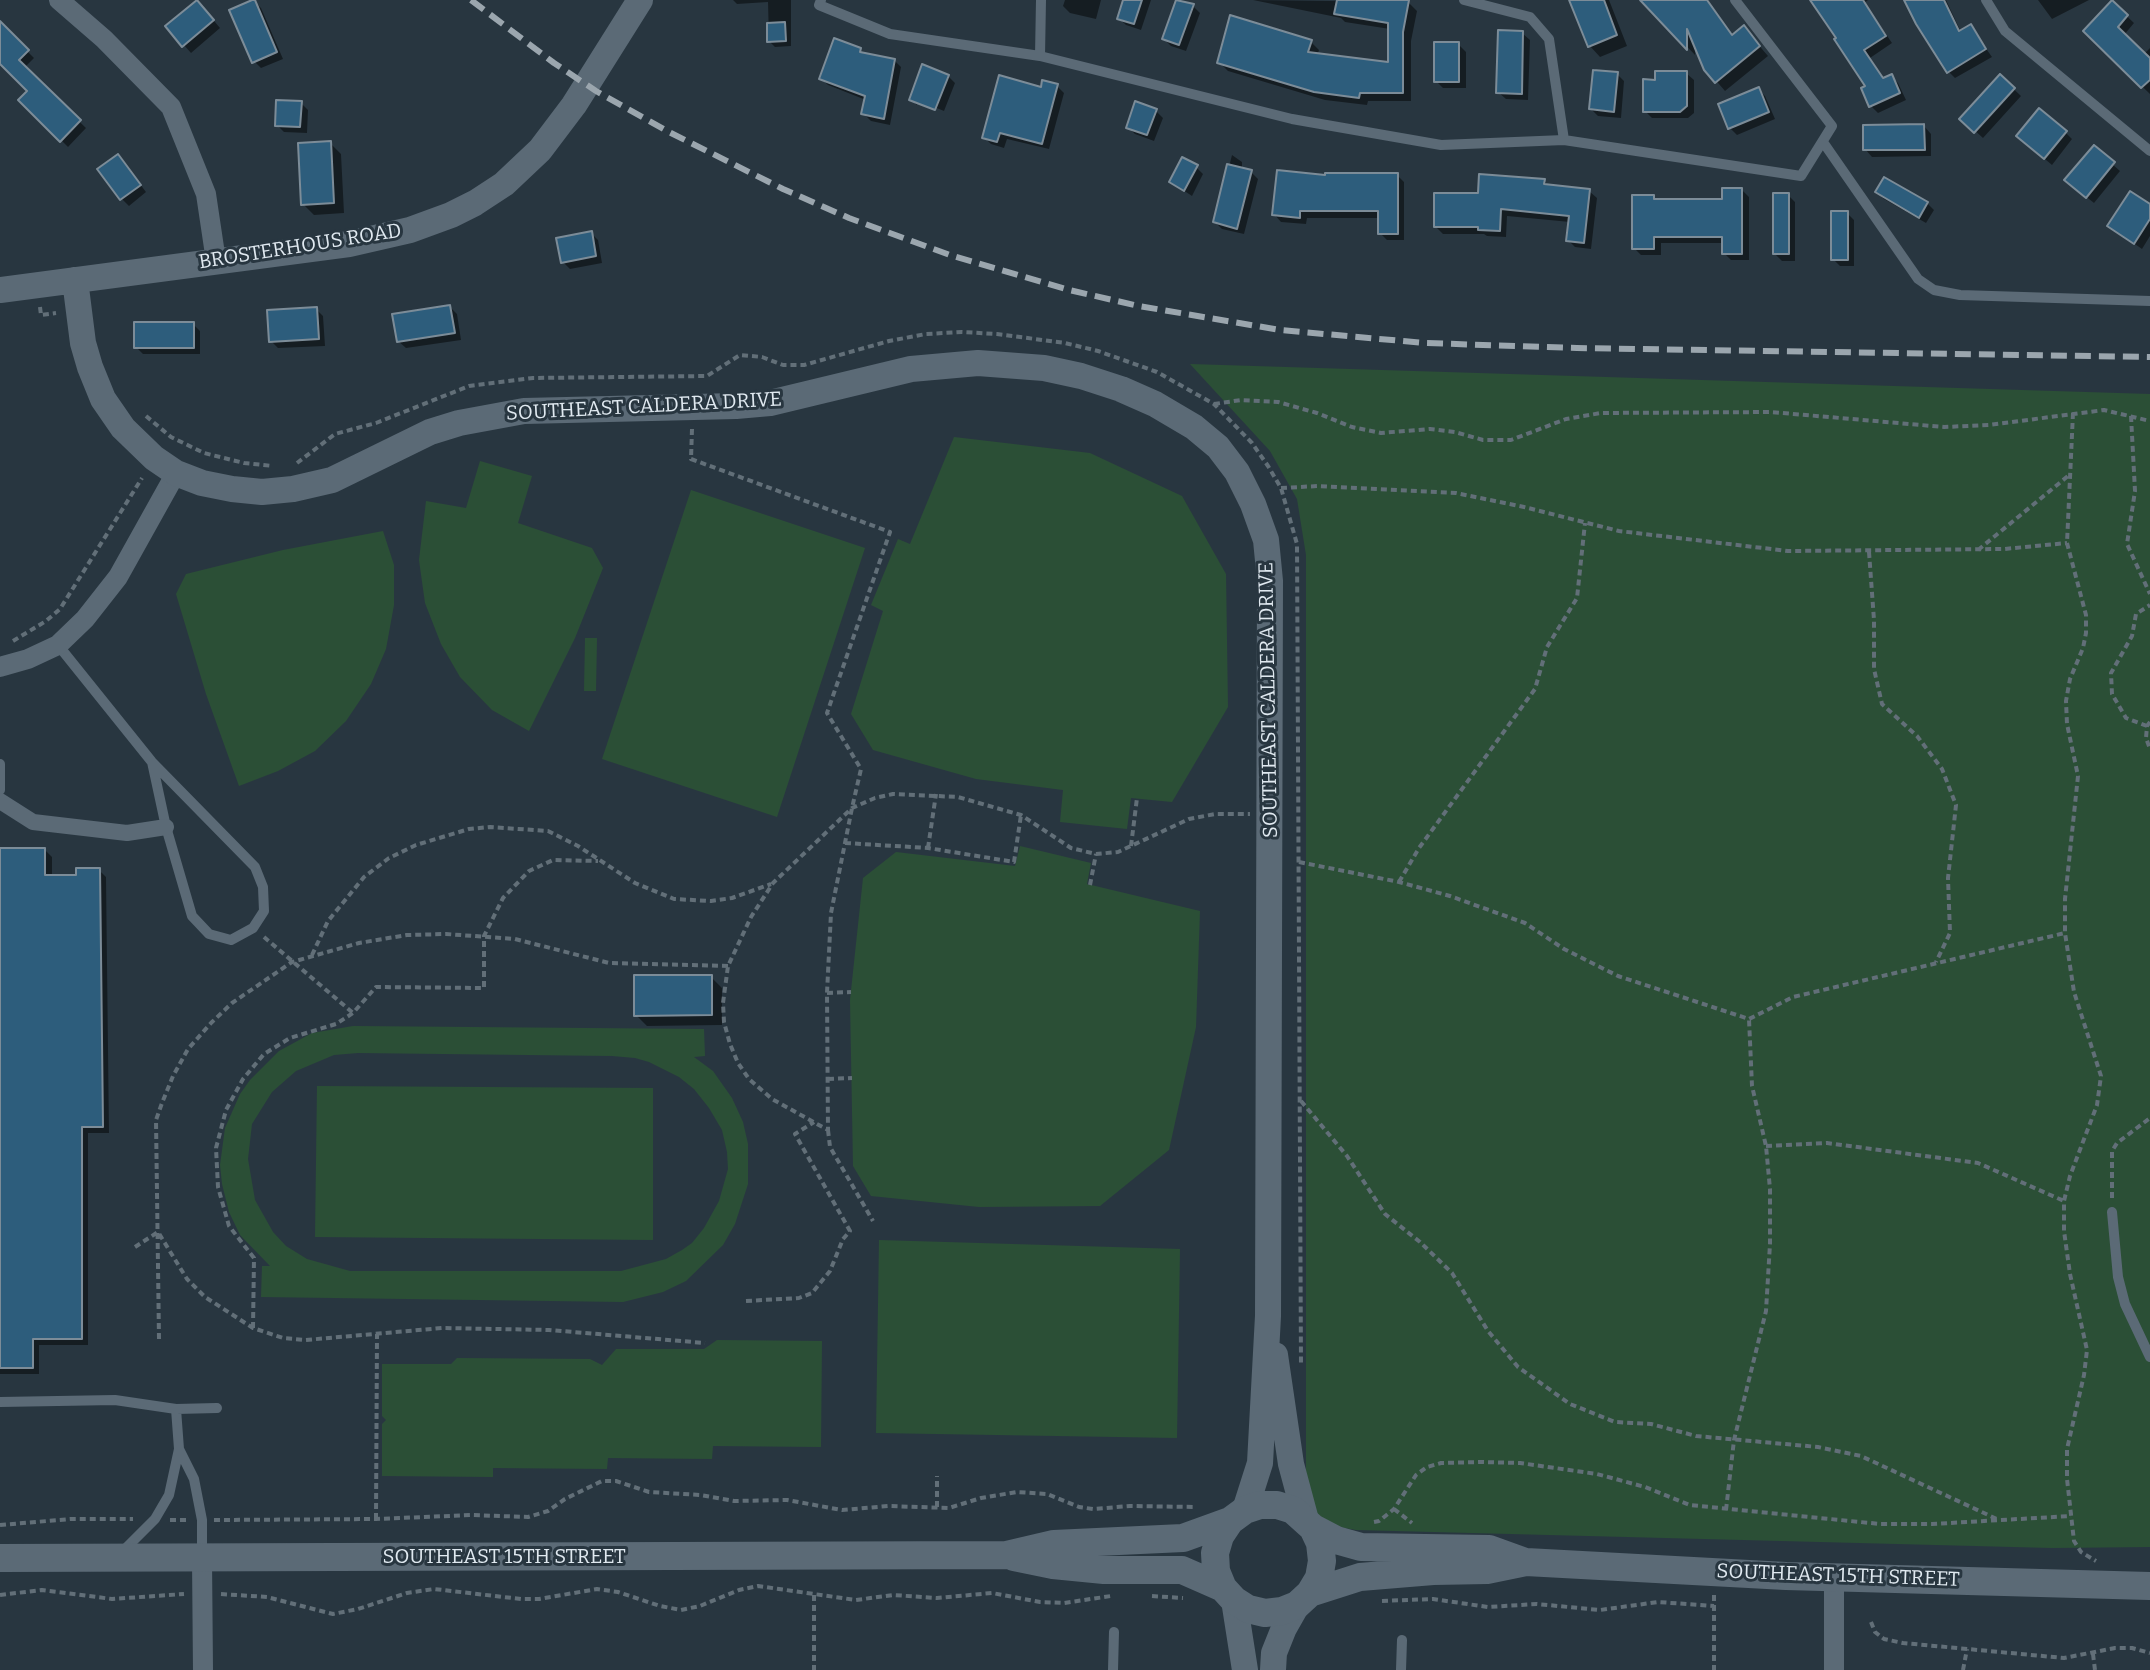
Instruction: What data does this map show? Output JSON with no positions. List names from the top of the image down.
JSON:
{
  "streets": {
    "main road": ["SOUTHEAST 15TH STREET"],
    "street": ["BROSTERHOUS ROAD", "SOUTHEAST CALDERA DRIVE"]
  },
  "crossings": [
    ["BROSTERHOUS ROAD", "SOUTHEAST CALDERA DRIVE"],
    ["SOUTHEAST CALDERA DRIVE", "SOUTHEAST 15TH STREET"]
  ]
}
